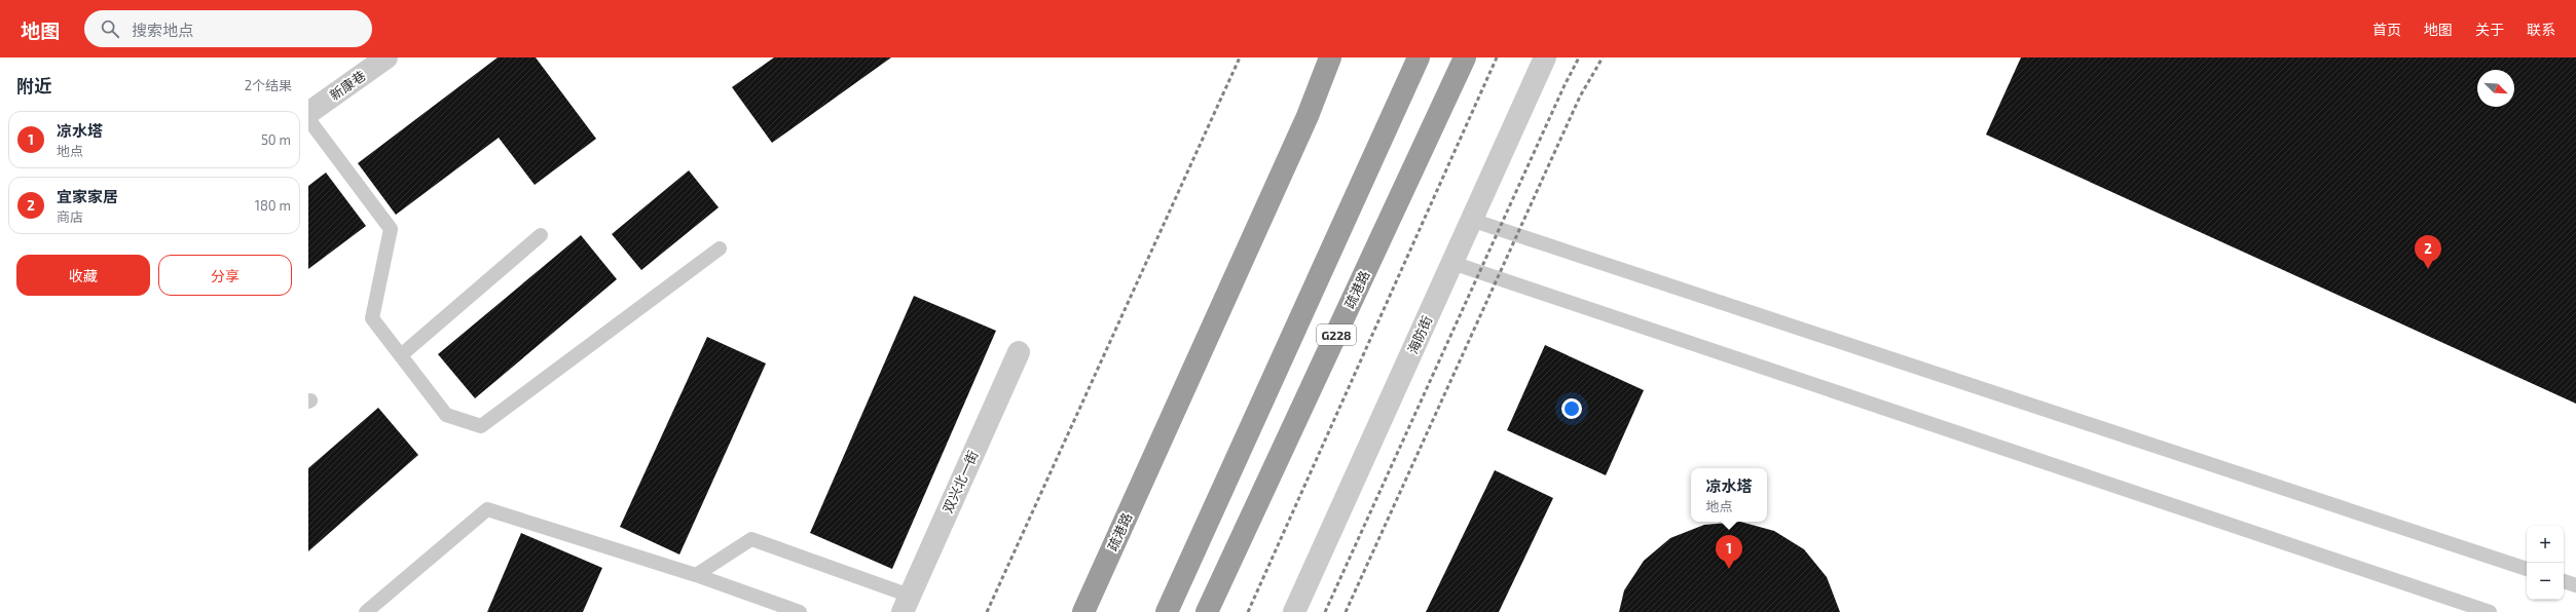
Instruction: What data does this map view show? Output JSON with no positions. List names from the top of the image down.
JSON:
{
  "streets": {
    "highway": ["疏港路", "G228"],
    "street": ["新康巷", "海防街", "双兴北一街"]
  },
  "north": "bottom right",
  "page": {
    "header": "地图",
    "search": "搜索地点",
    "nav": [
      "首页",
      "地图",
      "关于",
      "联系"
    ],
    "heading": ["附近", "2个结果"],
    "list": [
      {
        "mark": "1",
        "name": "凉水塔",
        "note": "地点",
        "value": "50 m"
      },
      {
        "mark": "2",
        "name": "宜家家居",
        "note": "商店",
        "value": "180 m"
      }
    ],
    "pins": ["2", "1"],
    "buttons": ["收藏", "分享"],
    "popup": ["凉水塔", "地点"],
    "map_buttons": ["+", "−"]
  }
}
